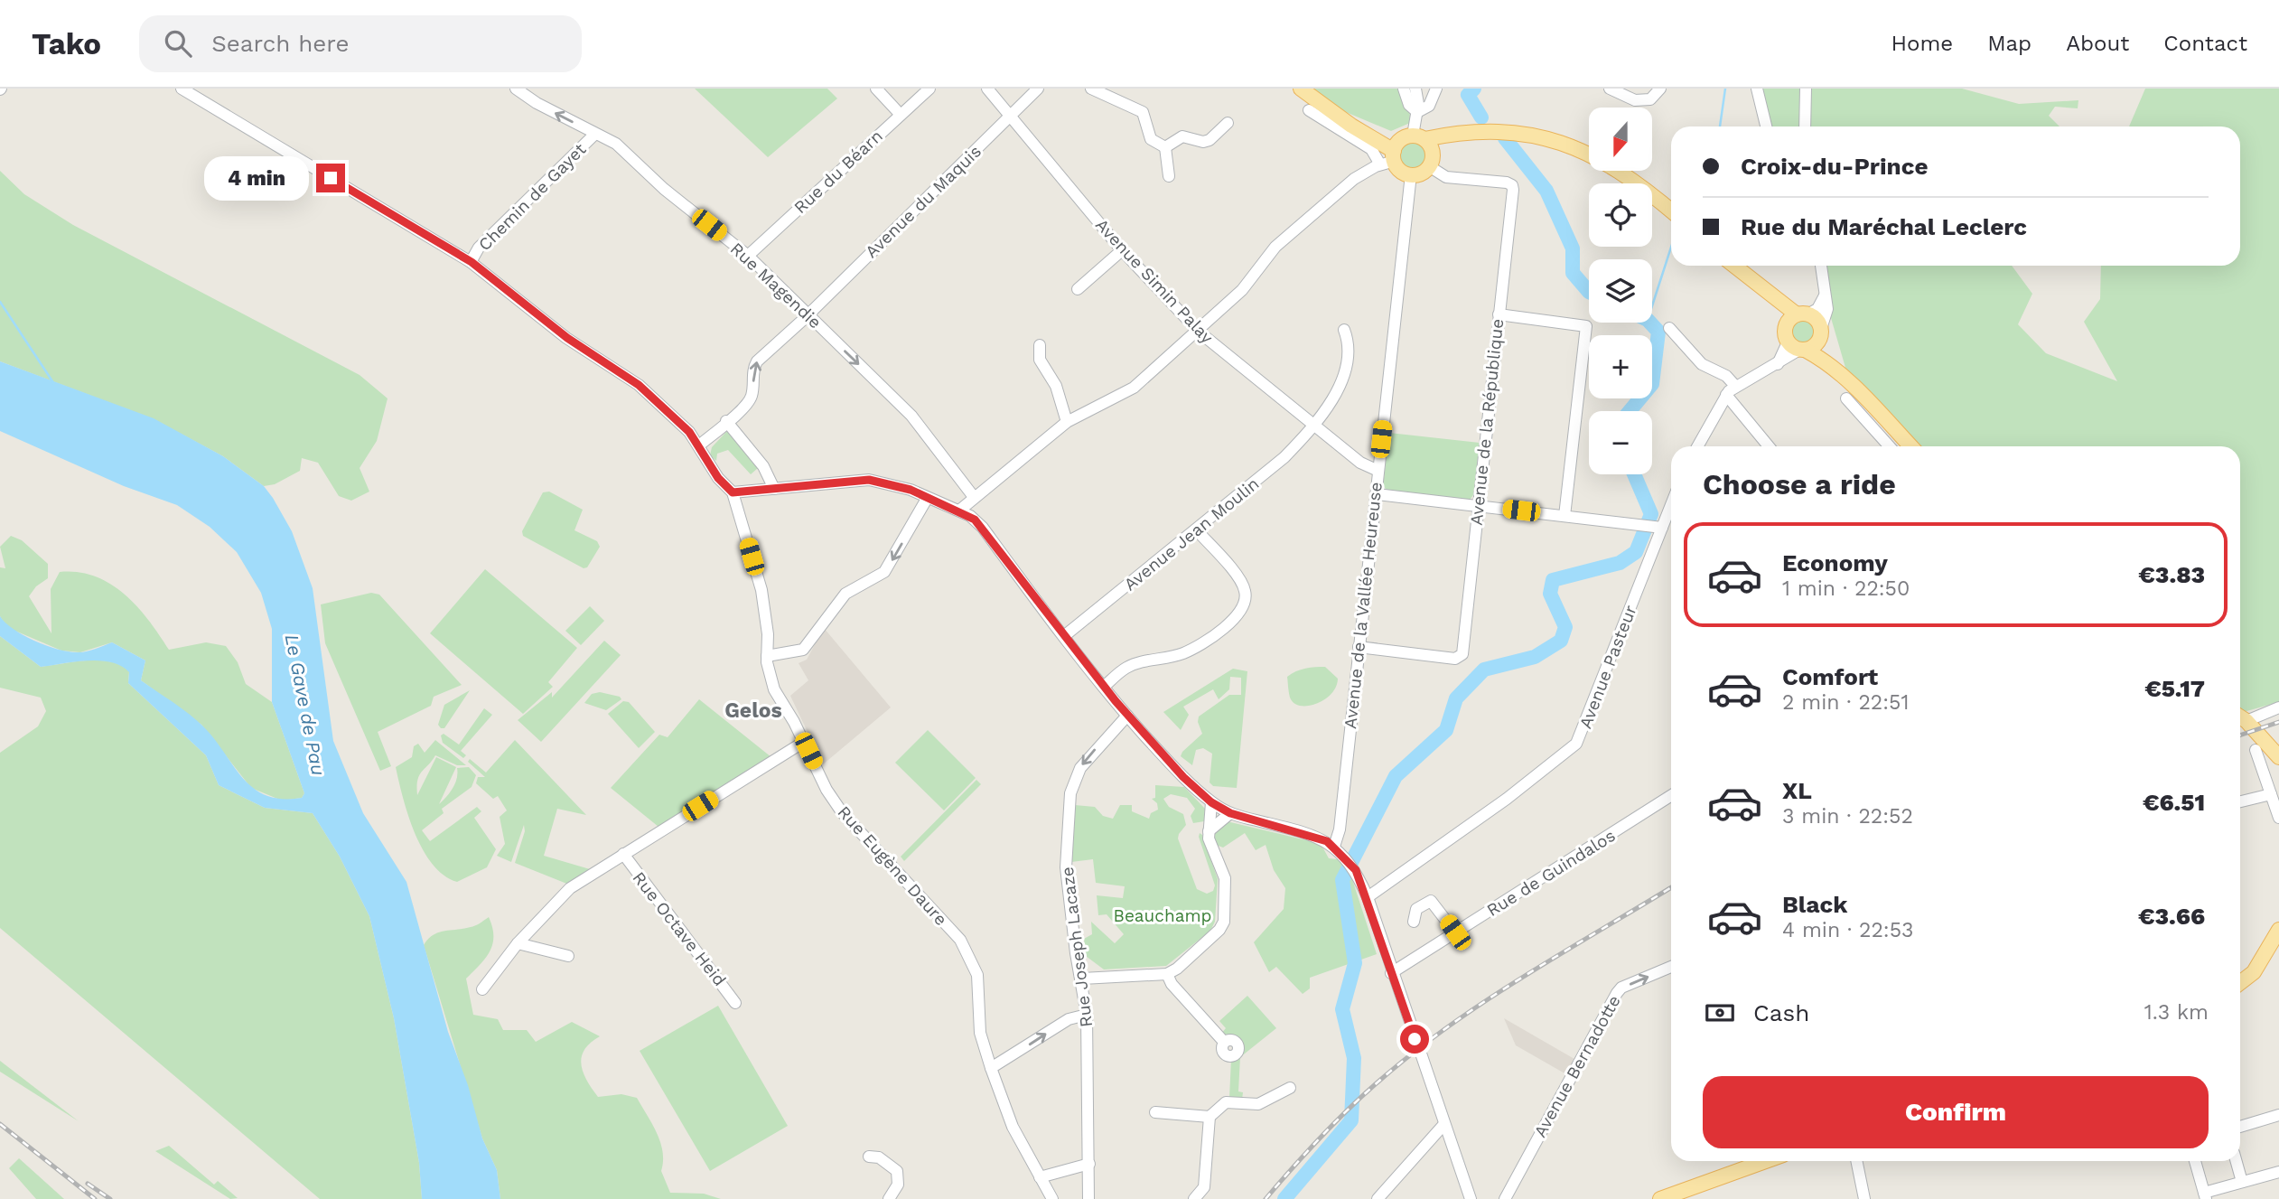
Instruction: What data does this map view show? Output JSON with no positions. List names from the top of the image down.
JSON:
{
  "streets": {
    "street": [
      "Rue du Béarn",
      "Chemin de Gayet",
      "Avenue du Maquis",
      "Avenue Simin Palay",
      "Rue Magendie",
      "Avenue de la République",
      "Avenue Jean Moulin",
      "Avenue de la Vallée Heureuse",
      "Avenue Pasteur",
      "Rue Eugène Daure",
      "Rue de Guindalos",
      "Rue Octave Heid",
      "Rue Joseph Lacaze",
      "Avenue Bernadotte"
    ]
  },
  "crossings": [
    ["Rue du Béarn", "Rue Magendie"],
    ["Chemin de Gayet", "Rue Magendie"],
    ["Avenue du Maquis", "Avenue Simin Palay"],
    ["Avenue du Maquis", "Rue Magendie"],
    ["Avenue Simin Palay", "Avenue Jean Moulin"],
    ["Avenue Simin Palay", "Avenue de la Vallée Heureuse"],
    ["Avenue de la République", "Avenue de la Vallée Heureuse"]
  ],
  "one_way": ["Rue Joseph Lacaze", "Avenue Bernadotte"],
  "districts": ["Gelos"],
  "water": ["Le Gave de Pau"],
  "parks": ["Beauchamp"],
  "north": "bottom",
  "page": {
    "header": "Tako",
    "search": "Search here",
    "nav": [
      "Home",
      "Map",
      "About",
      "Contact"
    ],
    "map_buttons": ["+", "−"],
    "banner": ["Croix-du-Prince", "Rue du Maréchal Leclerc"],
    "bubble": "4 min",
    "heading": "Choose a ride",
    "list": [
      {
        "name": "Economy",
        "note": "1 min · 22:50",
        "value": "€3.83"
      },
      {
        "name": "Comfort",
        "note": "2 min · 22:51",
        "value": "€5.17"
      },
      {
        "name": "XL",
        "note": "3 min · 22:52",
        "value": "€6.51"
      },
      {
        "name": "Black",
        "note": "4 min · 22:53",
        "value": "€3.66"
      }
    ],
    "pay": ["Cash", "1.3 km"],
    "buttons": "Confirm"
  }
}
